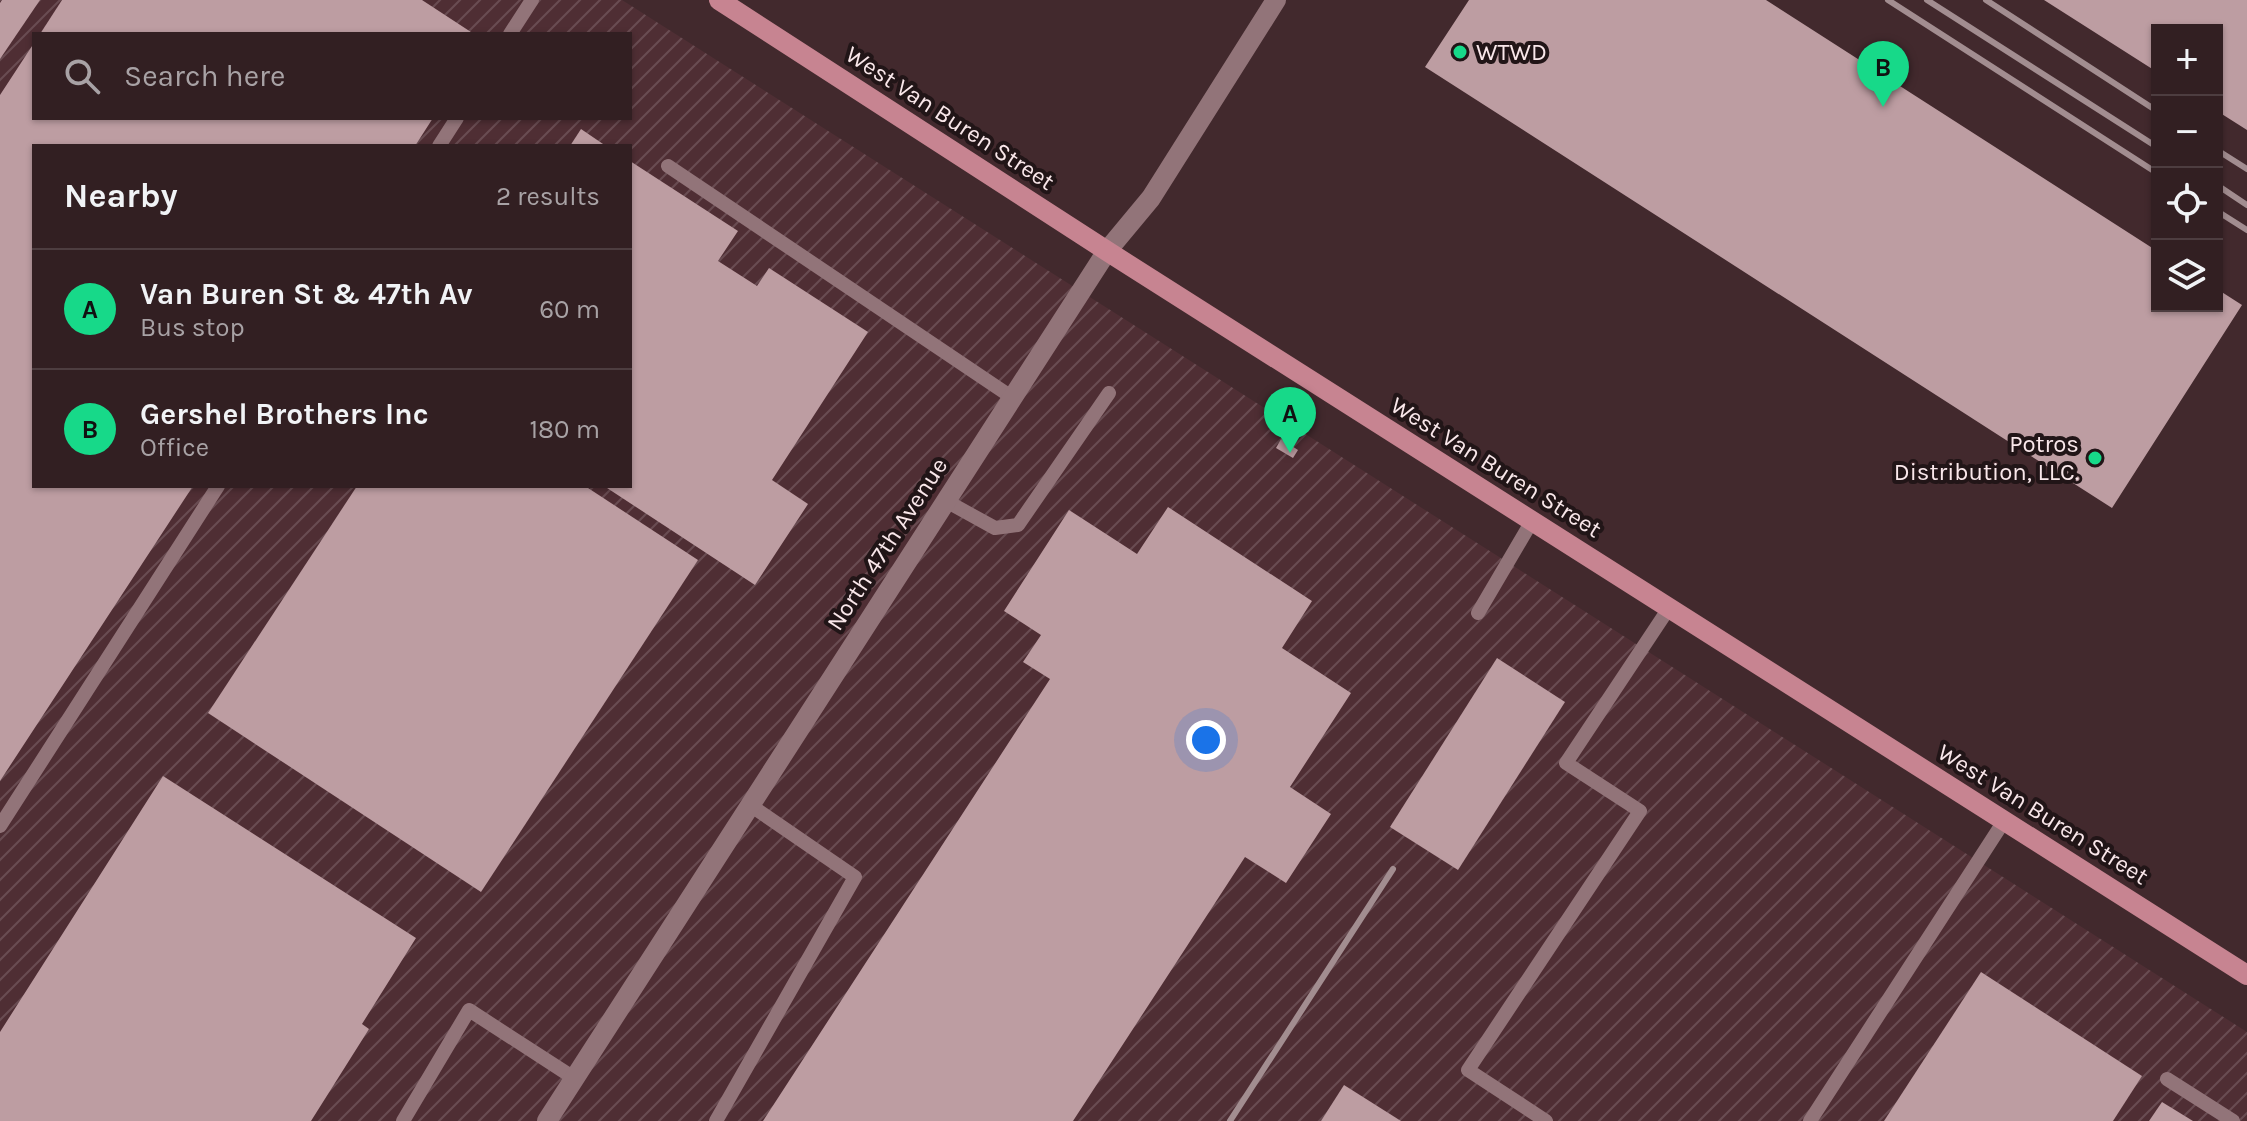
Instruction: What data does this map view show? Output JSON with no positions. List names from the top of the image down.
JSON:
{
  "streets": {
    "main road": ["West Van Buren Street"],
    "street": ["North 47th Avenue"]
  },
  "crossings": [
    ["West Van Buren Street", "North 47th Avenue"]
  ],
  "places": ["WTWD", "Potros Distribution, LLC."],
  "page": {
    "map_buttons": ["+", "−"],
    "search": "Search here",
    "pins": ["B", "A"],
    "heading": ["Nearby", "2 results"],
    "list": [
      {
        "mark": "A",
        "name": "Van Buren St & 47th Av",
        "note": "Bus stop",
        "value": "60 m"
      },
      {
        "mark": "B",
        "name": "Gershel Brothers Inc",
        "note": "Office",
        "value": "180 m"
      }
    ]
  }
}
